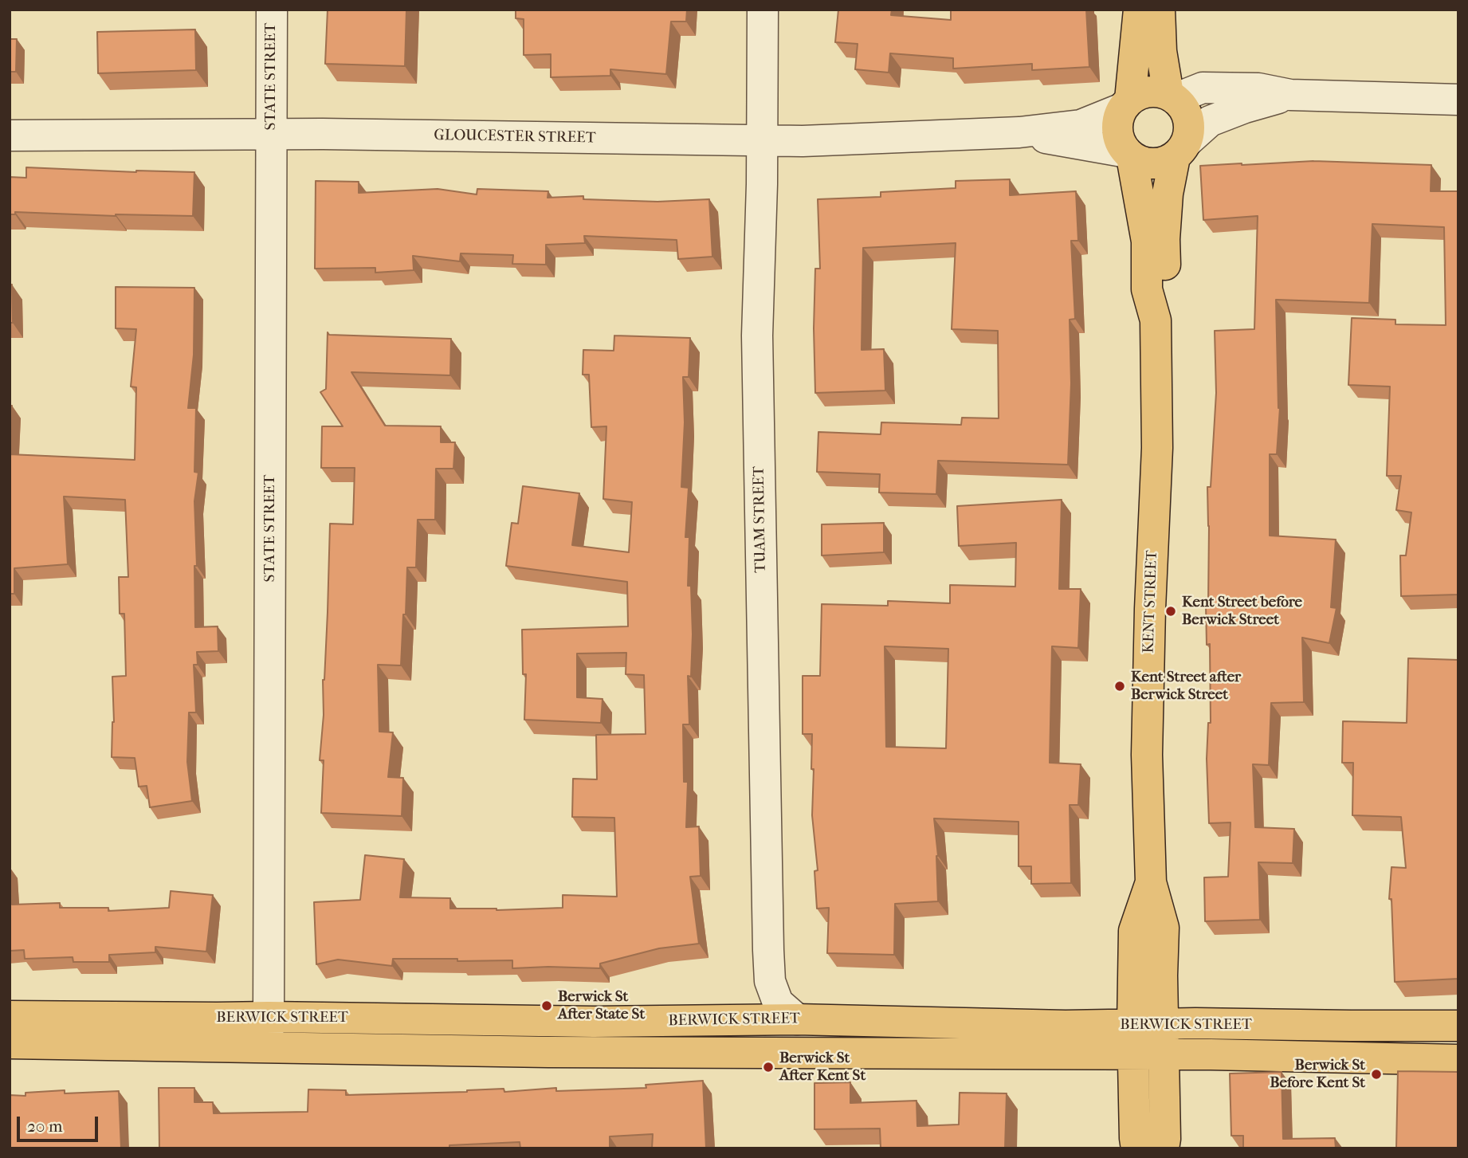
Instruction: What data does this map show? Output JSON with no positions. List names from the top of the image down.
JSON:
{
  "streets": {
    "main road": ["KENT STREET", "BERWICK STREET"],
    "street": ["STATE STREET", "GLOUCESTER STREET", "TUAM STREET"]
  },
  "crossings": [
    ["STATE STREET", "GLOUCESTER STREET"],
    ["STATE STREET", "BERWICK STREET"],
    ["GLOUCESTER STREET", "TUAM STREET"],
    ["GLOUCESTER STREET", "KENT STREET"],
    ["TUAM STREET", "BERWICK STREET"],
    ["KENT STREET", "BERWICK STREET"]
  ],
  "places": [
    "Kent Street before Berwick Street",
    "Kent Street after Berwick Street",
    "Berwick St After State St",
    "Berwick St After Kent St",
    "Berwick St Before Kent St"
  ],
  "scale_bar": "20 m"
}
